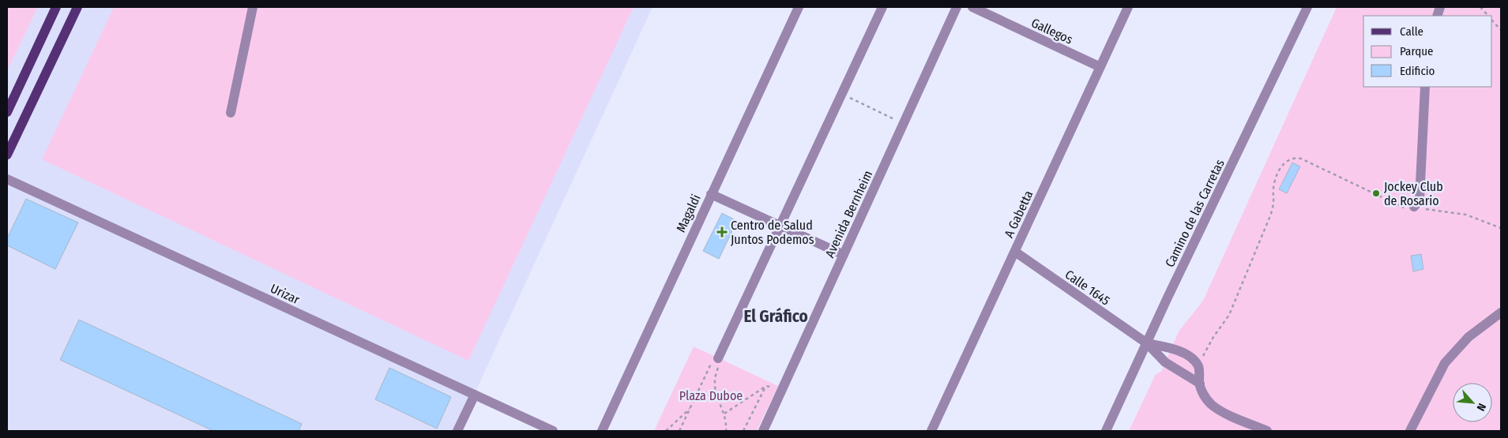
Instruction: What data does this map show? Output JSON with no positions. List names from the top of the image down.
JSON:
{
  "streets": {
    "street": [
      "Gallegos",
      "Magaldi",
      "Camino de las Carretas",
      "Avenida Bernheim",
      "A Gabetta",
      "Calle 1645",
      "Urizar"
    ]
  },
  "crossings": [
    ["Gallegos", "A Gabetta"],
    ["Camino de las Carretas", "Calle 1645"],
    ["A Gabetta", "Calle 1645"]
  ],
  "districts": ["El Gráfico"],
  "parks": ["Plaza Duboe"],
  "places": {
    "other": ["Jockey Club de Rosario"],
    "health": ["Centro de Salud Juntos Podemos"]
  },
  "legend": ["Calle", "Parque", "Edificio"],
  "north": "bottom right"
}
